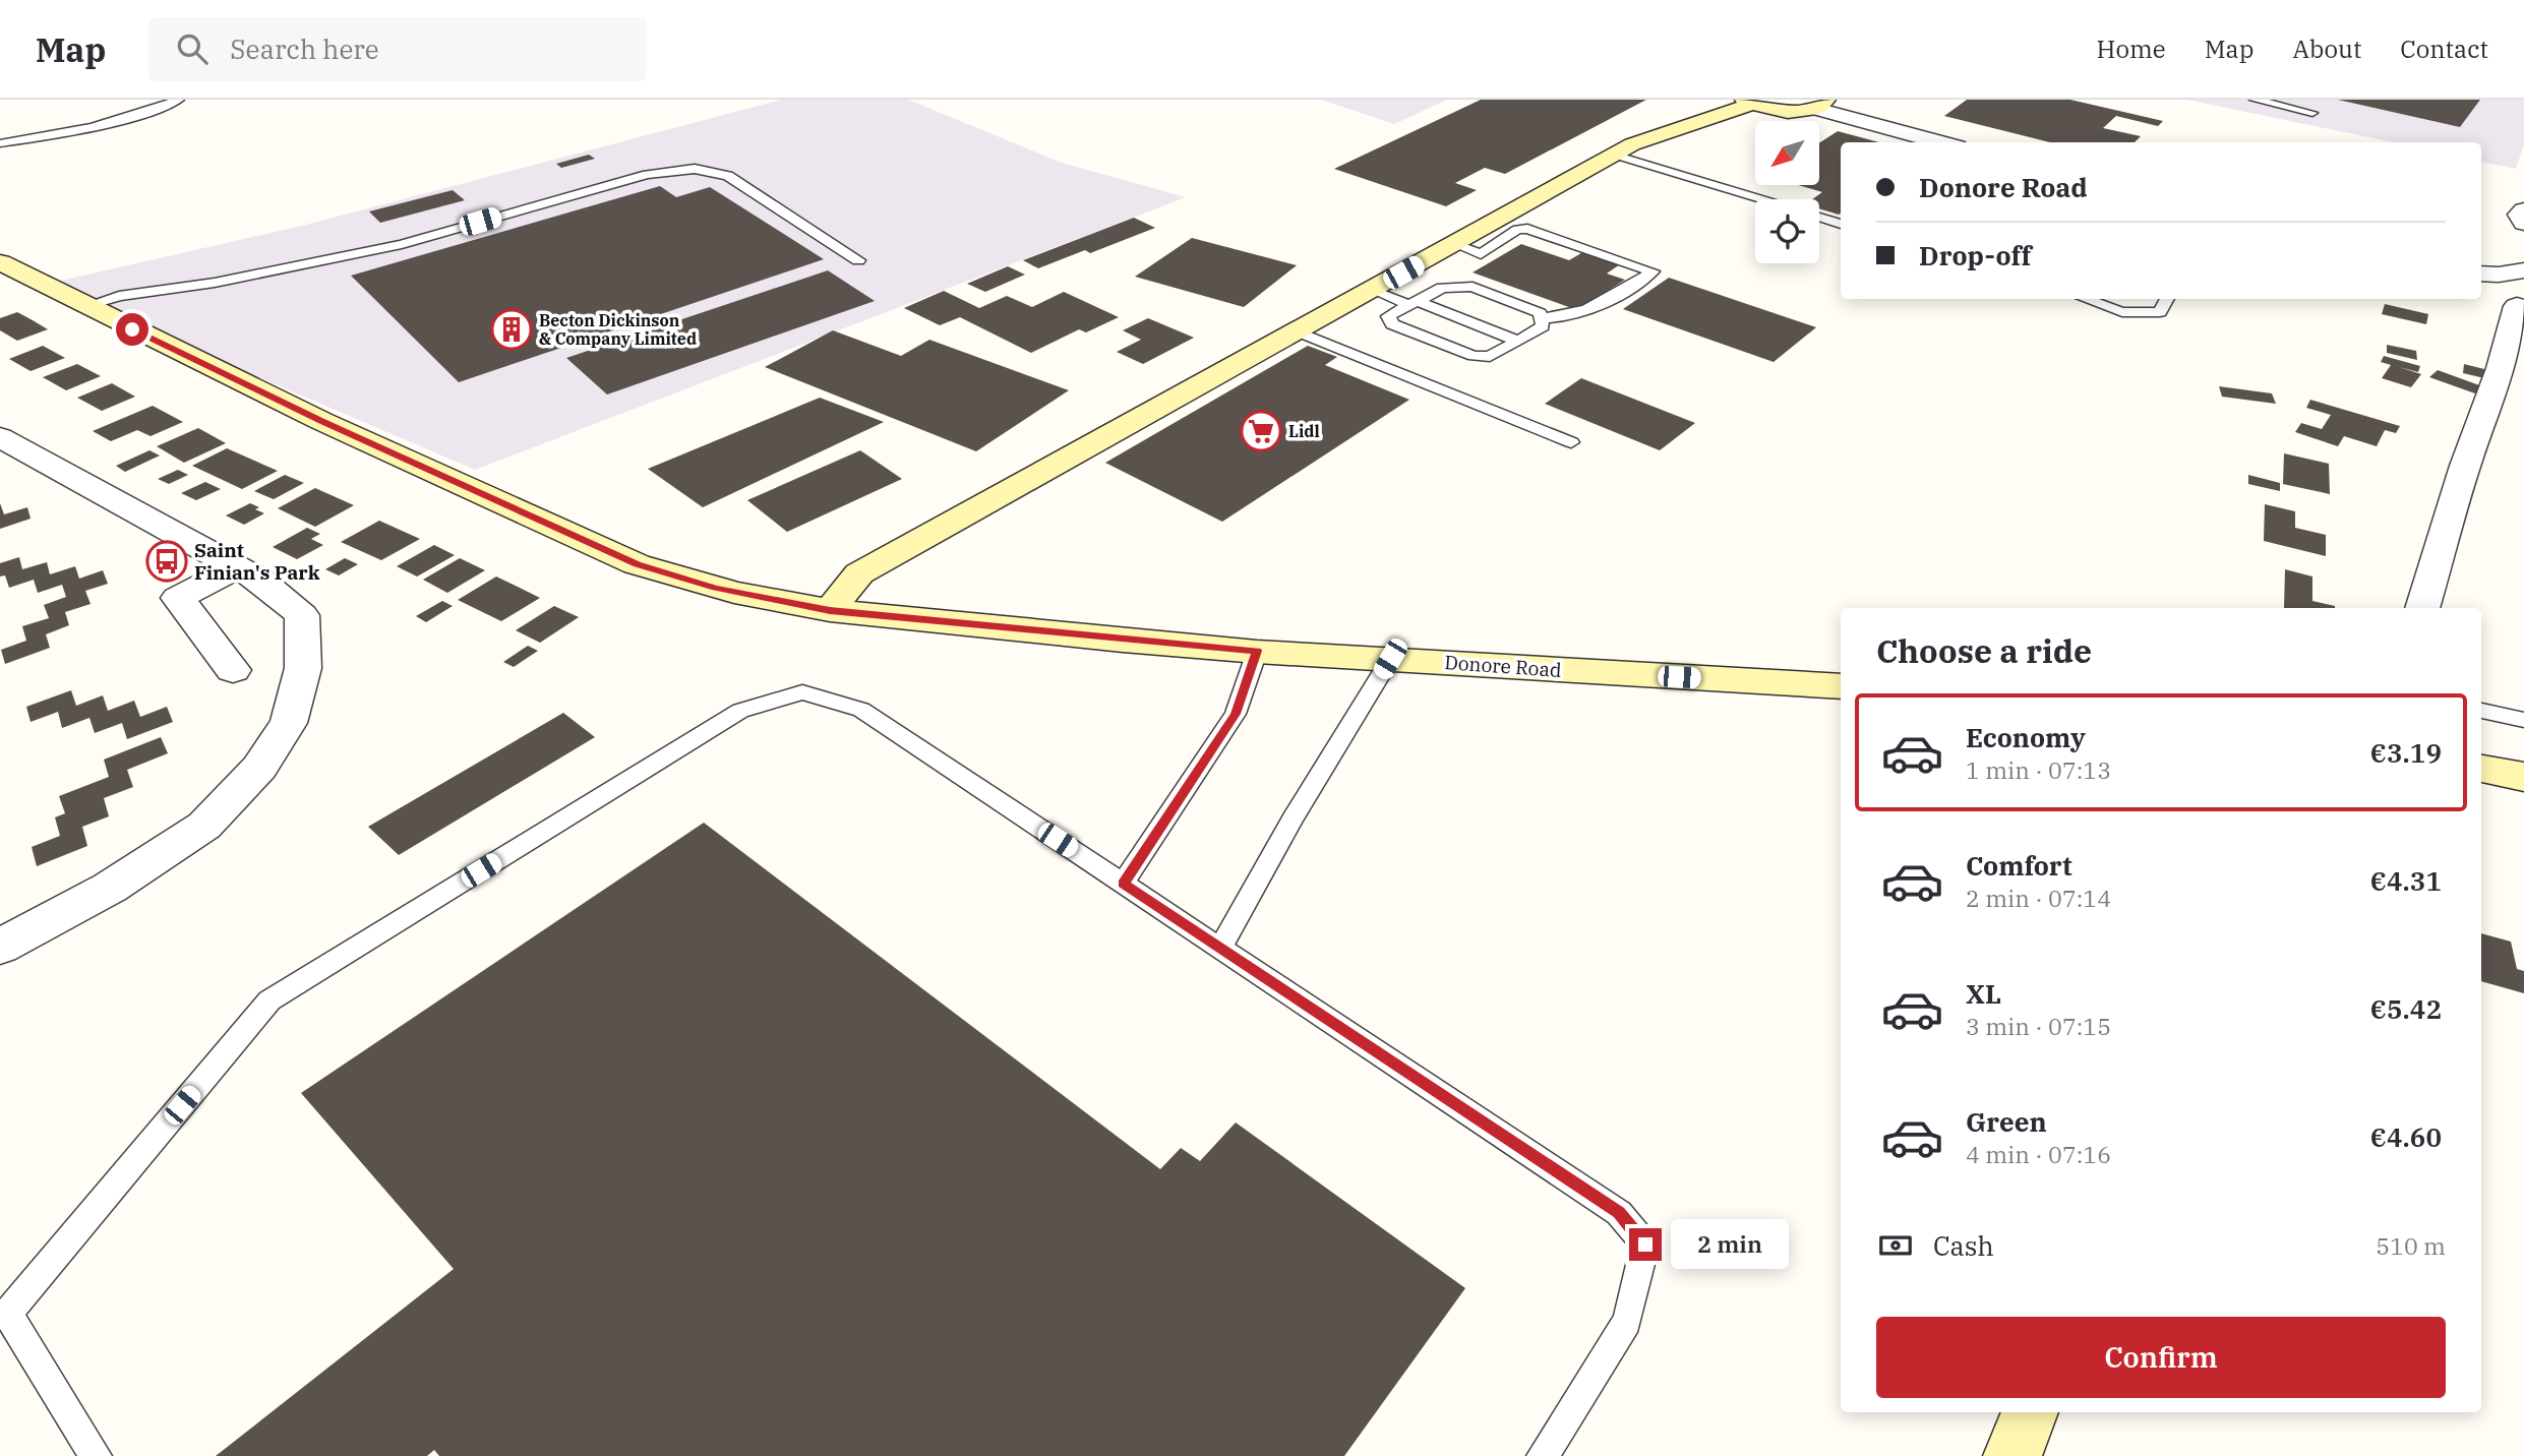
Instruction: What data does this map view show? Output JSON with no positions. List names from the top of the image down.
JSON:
{
  "streets": {
    "street": ["Donore Road"]
  },
  "places": {
    "building": ["Becton Dickinson & Company Limited"],
    "supermarket": ["Lidl"],
    "bus stop": ["Saint Finian's Park"]
  },
  "north": "bottom left",
  "page": {
    "header": "Map",
    "search": "Search here",
    "nav": [
      "Home",
      "Map",
      "About",
      "Contact"
    ],
    "banner": ["Donore Road", "Drop-off"],
    "heading": "Choose a ride",
    "list": [
      {
        "name": "Economy",
        "note": "1 min · 07:13",
        "value": "€3.19"
      },
      {
        "name": "Comfort",
        "note": "2 min · 07:14",
        "value": "€4.31"
      },
      {
        "name": "XL",
        "note": "3 min · 07:15",
        "value": "€5.42"
      },
      {
        "name": "Green",
        "note": "4 min · 07:16",
        "value": "€4.60"
      }
    ],
    "pay": ["Cash", "510 m"],
    "bubble": "2 min",
    "buttons": "Confirm"
  }
}
